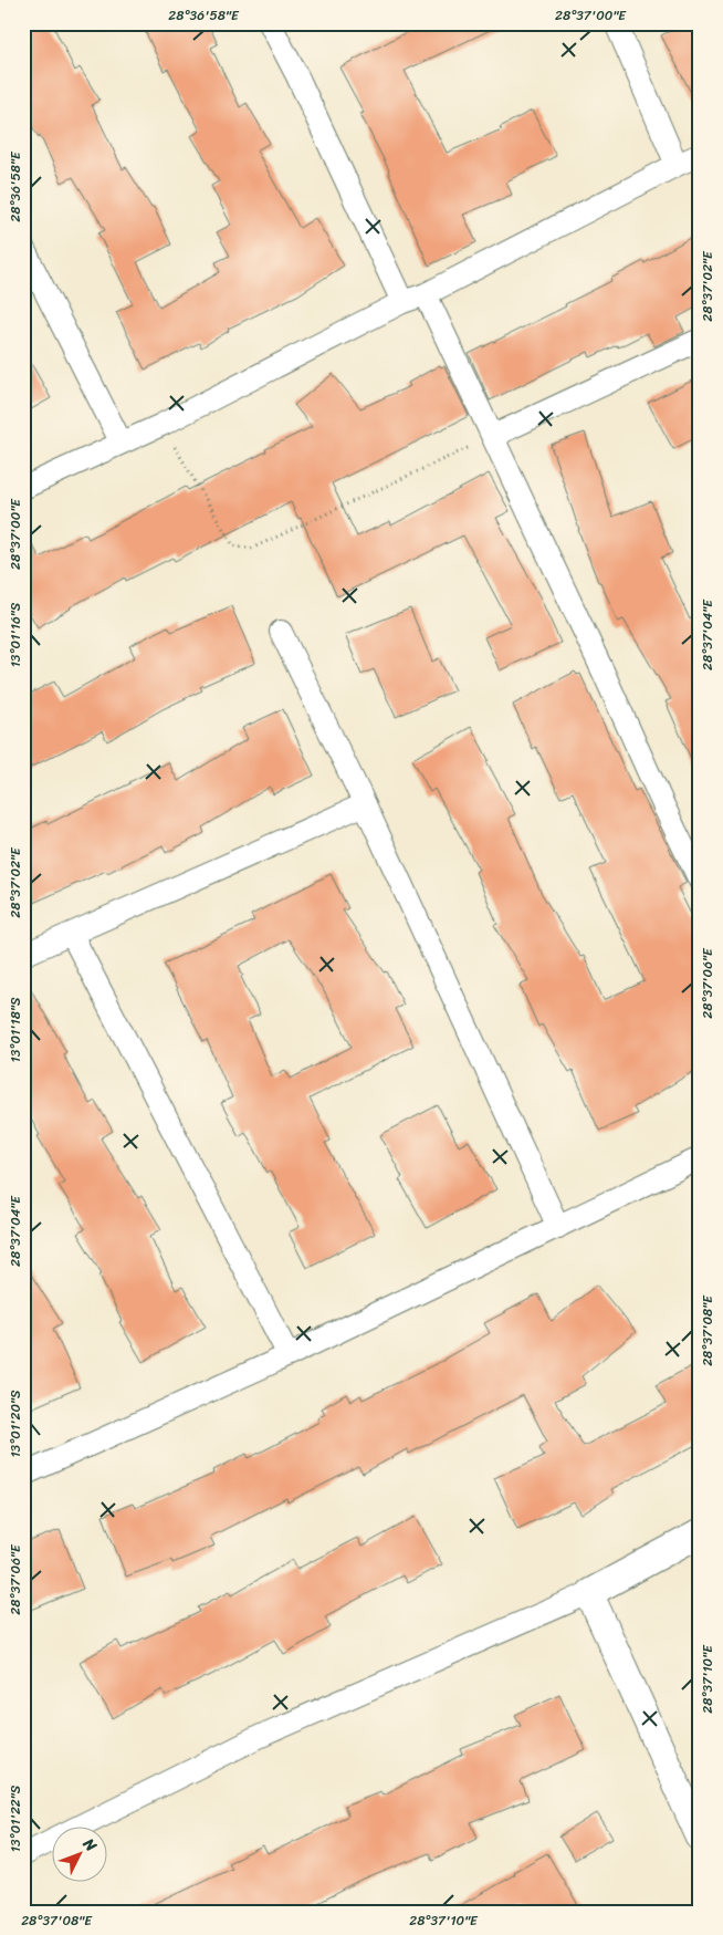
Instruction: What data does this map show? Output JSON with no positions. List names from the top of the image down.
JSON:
{
  "north": "top right",
  "coordinates": [
    "28°36'58\"E",
    "28°37'00\"E",
    "28°37'02\"E",
    "28°37'04\"E",
    "13°01'16\"S",
    "28°37'06\"E",
    "13°01'18\"S",
    "28°37'08\"E",
    "13°01'20\"S",
    "28°37'10\"E",
    "13°01'22\"S"
  ]
}
